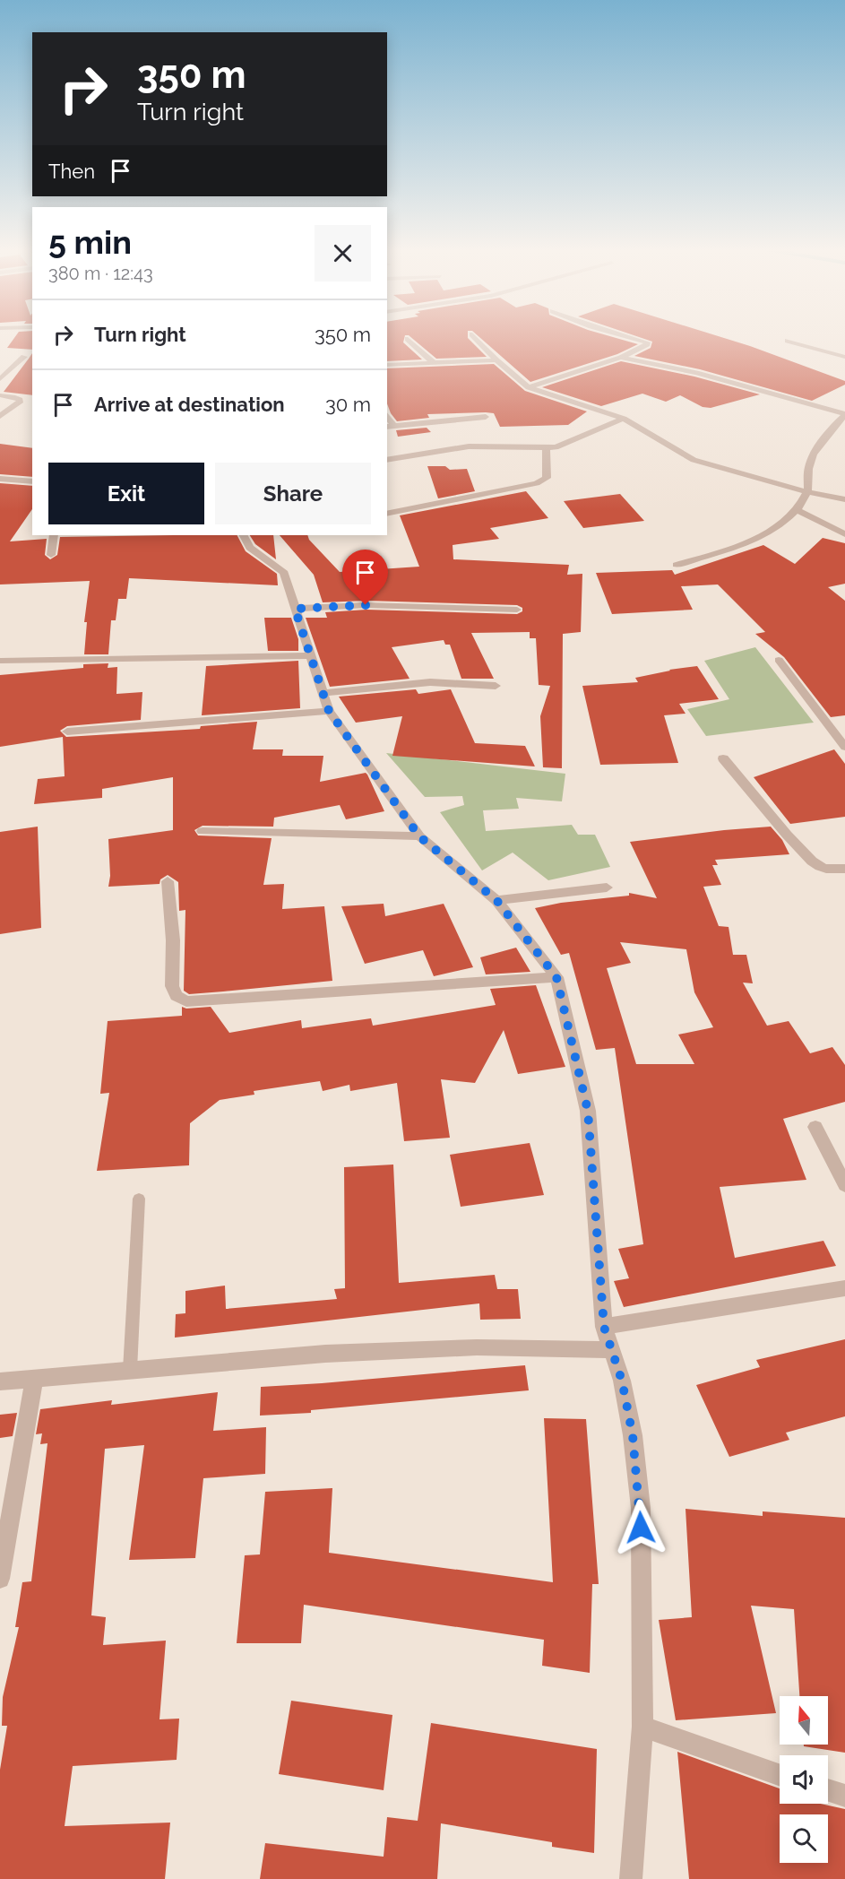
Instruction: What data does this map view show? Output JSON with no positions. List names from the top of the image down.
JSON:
{
  "north": "top",
  "page": {
    "turn": ["350 m", "Turn right"],
    "then": "Then",
    "heading": ["5 min", "380 m · 12:43"],
    "list": [
      {
        "name": "Turn right",
        "value": "350 m"
      },
      {
        "name": "Arrive at destination",
        "value": "30 m"
      }
    ],
    "buttons": ["Exit", "Share"]
  }
}
